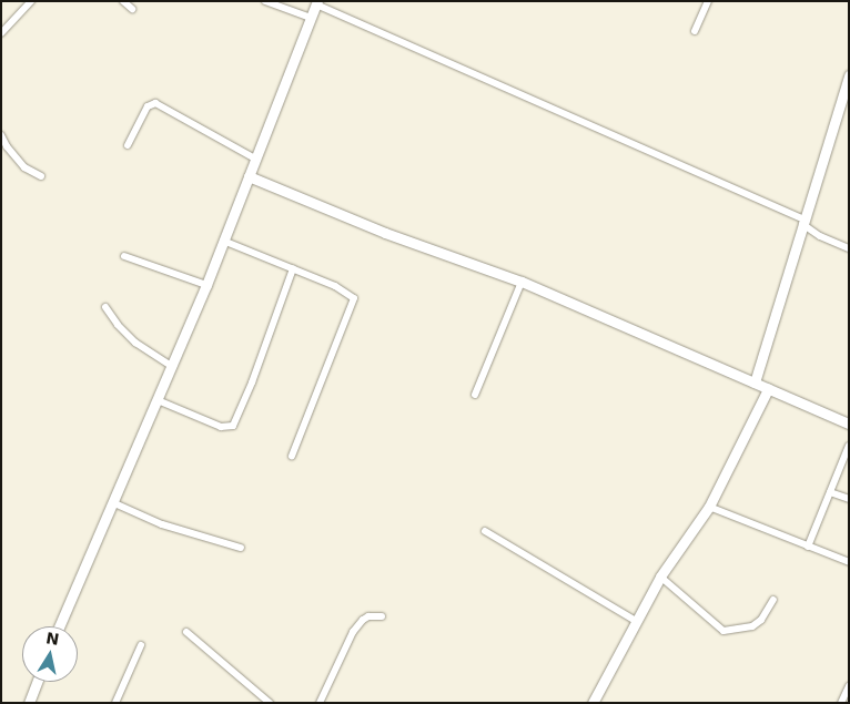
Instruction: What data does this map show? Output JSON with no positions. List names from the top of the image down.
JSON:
{
  "north": "top"
}
